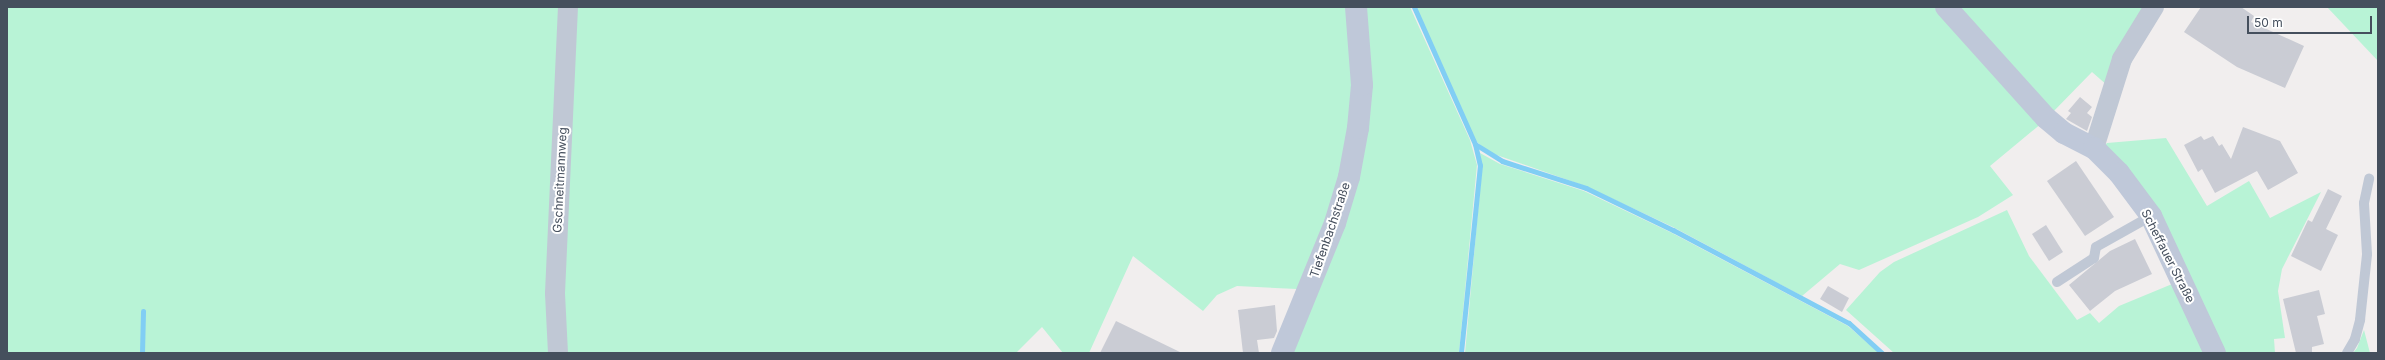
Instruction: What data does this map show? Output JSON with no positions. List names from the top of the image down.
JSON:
{
  "streets": {
    "street": ["Gschneitmannweg", "Tiefenbachstraße", "Scheffauer Straße"]
  },
  "scale_bar": "50 m"
}
